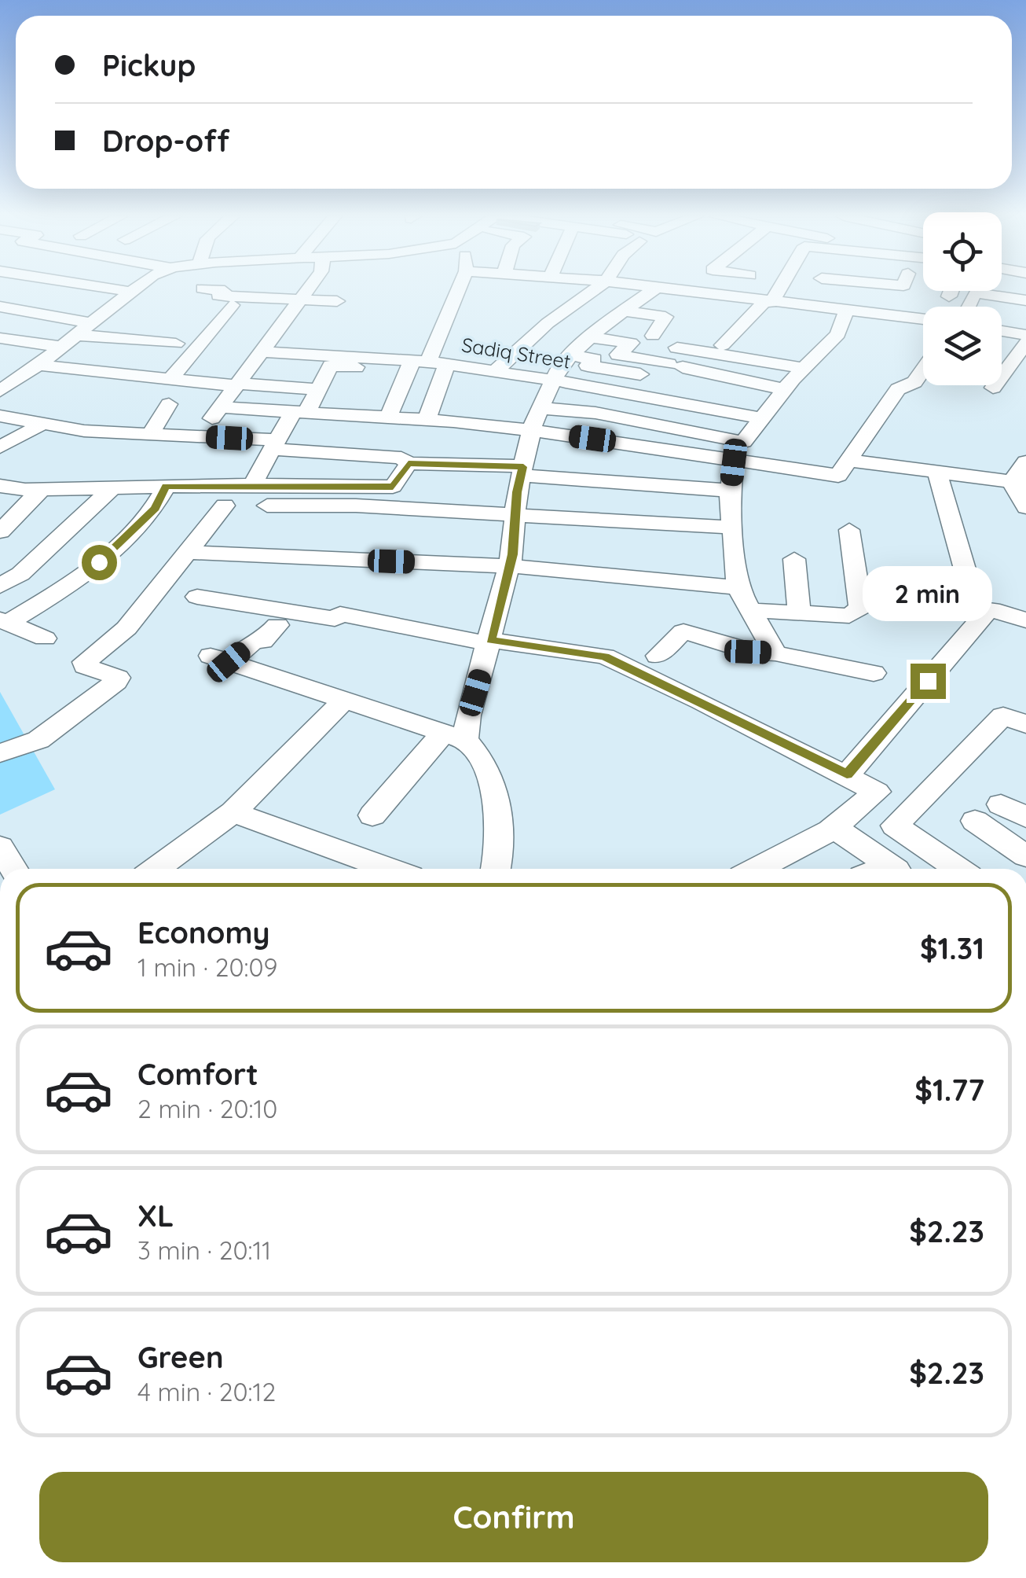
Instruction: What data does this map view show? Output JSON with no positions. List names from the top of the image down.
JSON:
{
  "streets": {
    "street": ["Sadiq Street"]
  },
  "page": {
    "banner": ["Pickup", "Drop-off"],
    "bubble": "2 min",
    "list": [
      {
        "name": "Economy",
        "note": "1 min · 20:09",
        "value": "$1.31"
      },
      {
        "name": "Comfort",
        "note": "2 min · 20:10",
        "value": "$1.77"
      },
      {
        "name": "XL",
        "note": "3 min · 20:11",
        "value": "$2.23"
      },
      {
        "name": "Green",
        "note": "4 min · 20:12",
        "value": "$2.23"
      }
    ],
    "buttons": "Confirm"
  }
}
